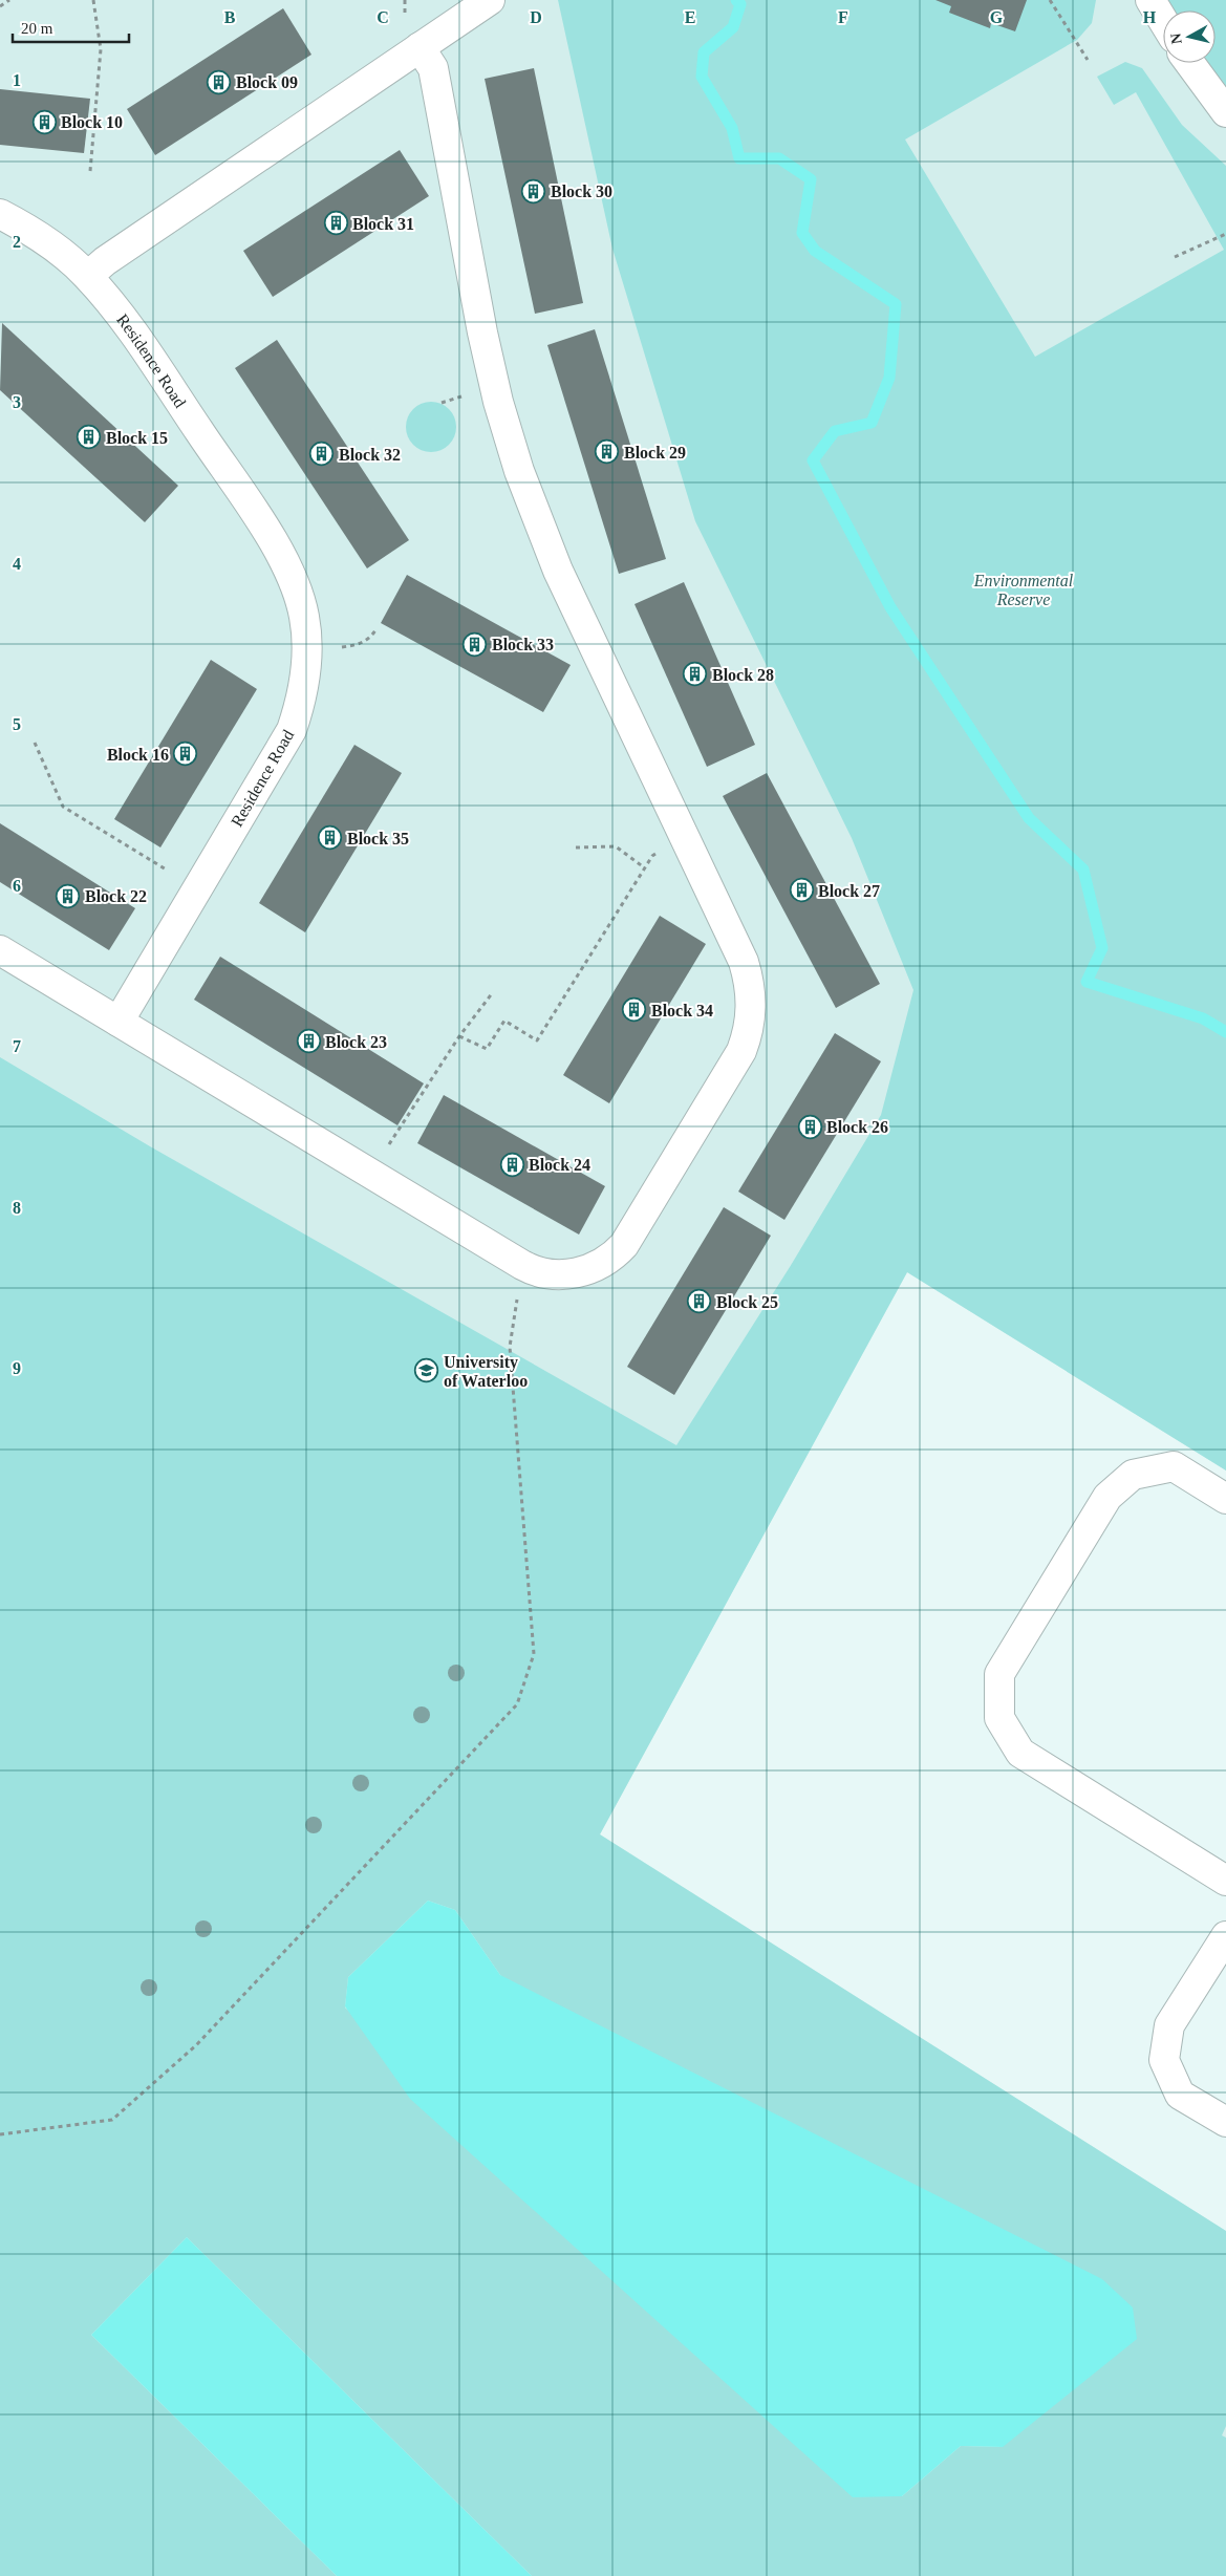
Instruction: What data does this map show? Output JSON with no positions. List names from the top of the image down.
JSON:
{
  "streets": {
    "street": ["Residence Road"]
  },
  "parks": ["Environmental Reserve"],
  "places": {
    "building": [
      "Block 09",
      "Block 10",
      "Block 30",
      "Block 31",
      "Block 15",
      "Block 29",
      "Block 32",
      "Block 33",
      "Block 28",
      "Block 16",
      "Block 35",
      "Block 27",
      "Block 22",
      "Block 34",
      "Block 23",
      "Block 26",
      "Block 24",
      "Block 25"
    ],
    "school or university": ["University of Waterloo"]
  },
  "scale_bar": "20 m",
  "north": "left",
  "grid": {
    "columns": [
      "B",
      "C",
      "D",
      "E",
      "F",
      "G",
      "H"
    ],
    "rows": [
      "1",
      "2",
      "3",
      "4",
      "5",
      "6",
      "7",
      "8",
      "9"
    ]
  }
}
